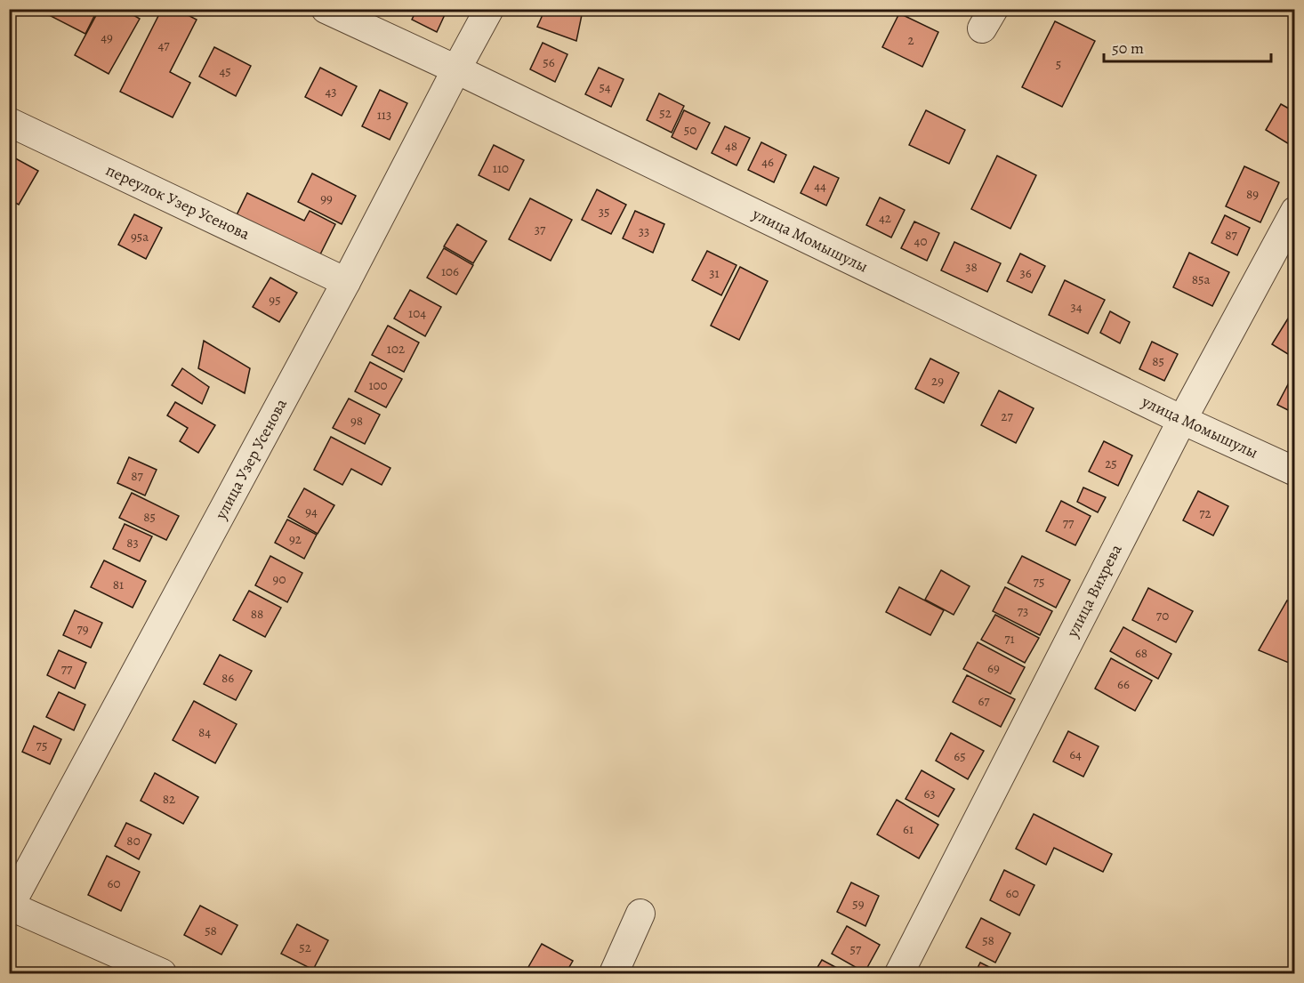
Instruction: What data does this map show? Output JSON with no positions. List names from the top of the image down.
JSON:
{
  "streets": {
    "street": [
      "переулок Узер Усенова",
      "улица Момышулы",
      "улица Узер Усенова",
      "улица Вихрева"
    ]
  },
  "crossings": [
    ["переулок Узер Усенова", "улица Узер Усенова"],
    ["улица Момышулы", "улица Узер Усенова"],
    ["улица Момышулы", "улица Вихрева"]
  ],
  "house_numbers": [
    "49",
    "2",
    "47",
    "56",
    "5",
    "45",
    "54",
    "43",
    "52",
    "113",
    "50",
    "48",
    "46",
    "110",
    "44",
    "89",
    "99",
    "35",
    "42",
    "37",
    "33",
    "87",
    "95а",
    "40",
    "38",
    "106",
    "31",
    "36",
    "85а",
    "95",
    "34",
    "104",
    "102",
    "85",
    "29",
    "100",
    "27",
    "98",
    "25",
    "87",
    "94",
    "72",
    "85",
    "77",
    "92",
    "83",
    "90",
    "75",
    "81",
    "73",
    "88",
    "70",
    "79",
    "71",
    "68",
    "69",
    "77",
    "86",
    "66",
    "67",
    "84",
    "75",
    "64",
    "65",
    "63",
    "82",
    "61",
    "80",
    "60",
    "60",
    "59",
    "58",
    "58",
    "52",
    "57"
  ],
  "scale_bar": "50 m"
}
